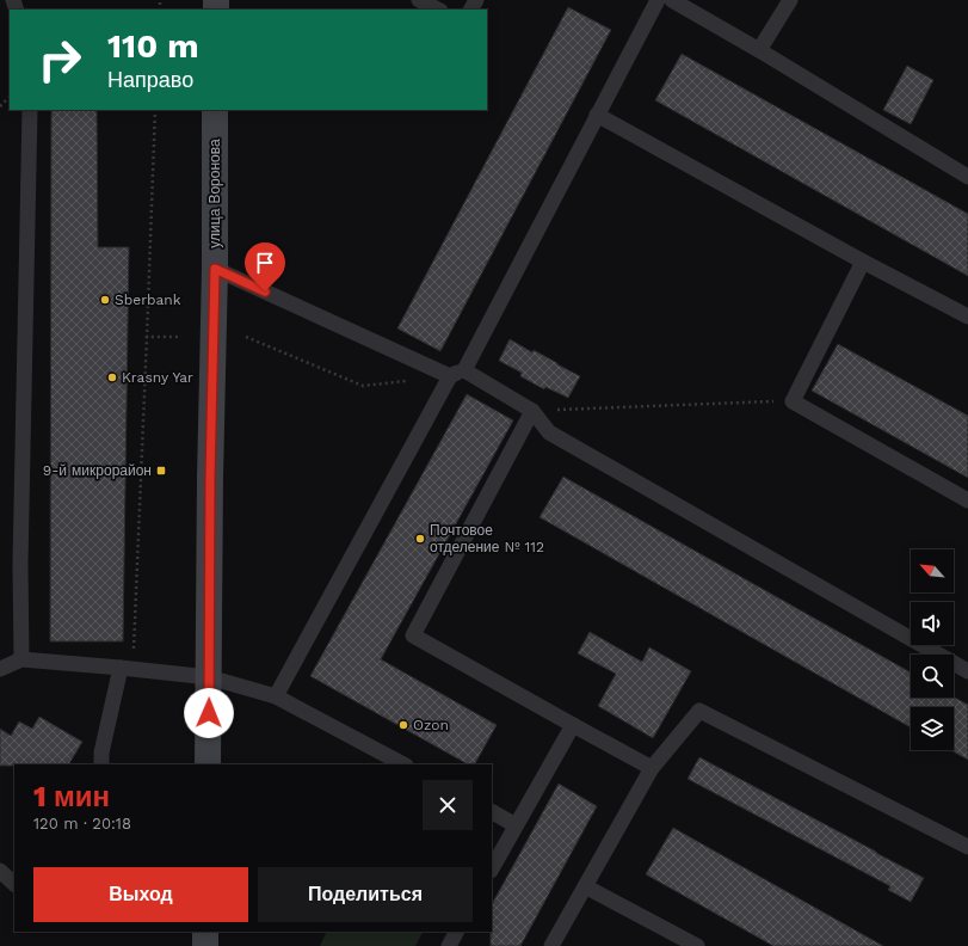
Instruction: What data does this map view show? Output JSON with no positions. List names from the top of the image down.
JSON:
{
  "streets": {
    "main road": ["улица Воронова"]
  },
  "places": {
    "other": [
      "Sberbank",
      "Krasny Yar",
      "Почтовое отделение № 112",
      "Ozon"
    ],
    "transit": ["9-й микрорайон"]
  },
  "north": "top left",
  "page": {
    "turn": ["110 m", "Направо"],
    "heading": ["1 мин", "120 m · 20:18"],
    "buttons": ["Выход", "Поделиться"]
  }
}
